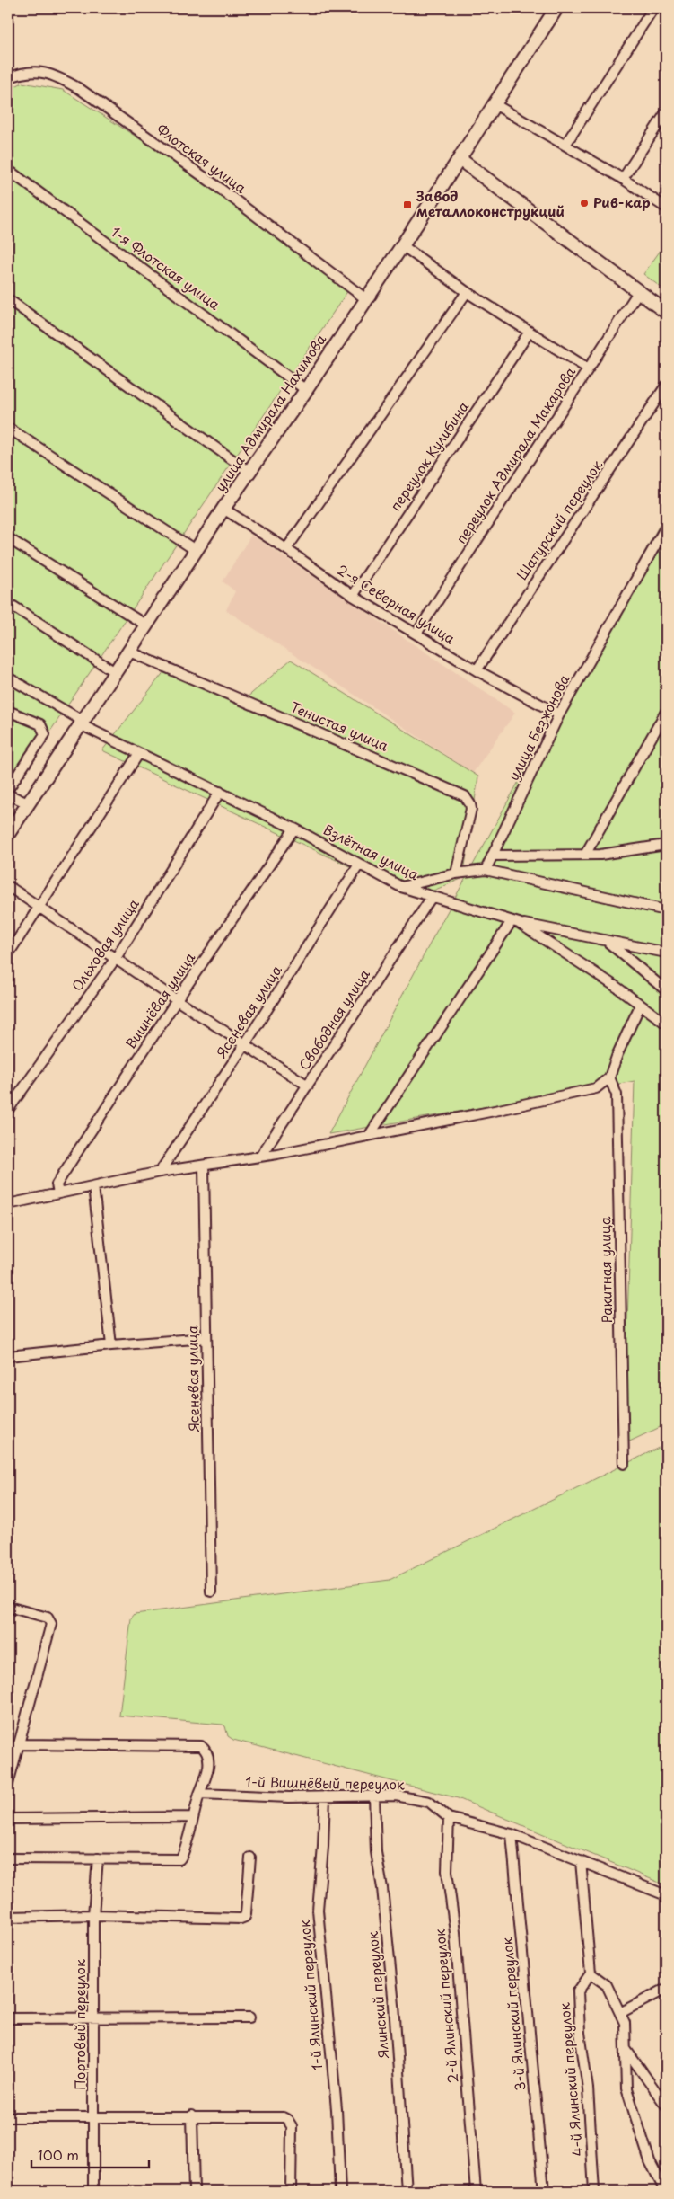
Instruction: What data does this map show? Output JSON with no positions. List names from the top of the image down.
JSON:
{
  "streets": {
    "main road": ["улица Адмирала Нахимова"],
    "street": [
      "Флотская улица",
      "1-я Флотская улица",
      "переулок Адмирала Макарова",
      "переулок Кулибина",
      "Шатурский переулок",
      "2-я Северная улица",
      "Тенистая улица",
      "улица Безжонова",
      "Взлётная улица",
      "Ольховая улица",
      "Вишнёвая улица",
      "Ясеневая улица",
      "Свободная улица",
      "Ракитная улица",
      "1-й Вишнёвый переулок",
      "1-й Ялинский переулок",
      "Ялинский переулок",
      "2-й Ялинский переулок",
      "3-й Ялинский переулок",
      "Портовый переулок",
      "4-й Ялинский переулок"
    ]
  },
  "crossings": [
    ["Флотская улица", "улица Адмирала Нахимова"],
    ["1-я Флотская улица", "улица Адмирала Нахимова"],
    ["улица Адмирала Нахимова", "2-я Северная улица"],
    ["улица Адмирала Нахимова", "Тенистая улица"],
    ["улица Адмирала Нахимова", "Взлётная улица"],
    ["переулок Адмирала Макарова", "2-я Северная улица"],
    ["переулок Кулибина", "2-я Северная улица"],
    ["Шатурский переулок", "2-я Северная улица"],
    ["2-я Северная улица", "улица Безжонова"],
    ["Взлётная улица", "Ольховая улица"],
    ["Взлётная улица", "Вишнёвая улица"],
    ["Взлётная улица", "Ясеневая улица"],
    ["Взлётная улица", "Свободная улица"],
    ["1-й Вишнёвый переулок", "1-й Ялинский переулок"],
    ["1-й Вишнёвый переулок", "Ялинский переулок"],
    ["1-й Вишнёвый переулок", "2-й Ялинский переулок"],
    ["1-й Вишнёвый переулок", "3-й Ялинский переулок"]
  ],
  "places": {
    "other": ["Рив-кар"],
    "transit": ["Завод металлоконструкций"]
  },
  "scale_bar": "100 m"
}
